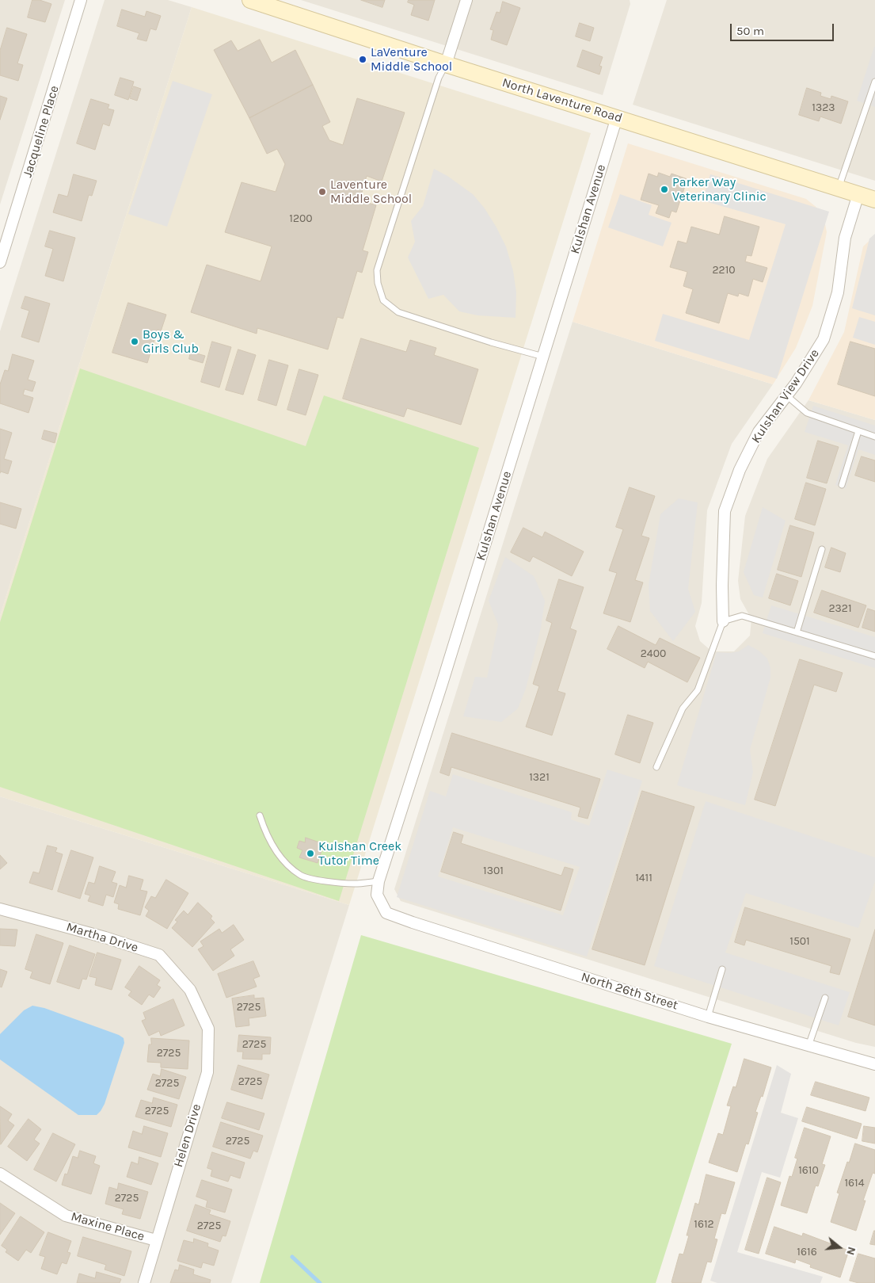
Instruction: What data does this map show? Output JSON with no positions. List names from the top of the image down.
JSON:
{
  "streets": {
    "street": [
      "North Laventure Road",
      "Jacqueline Place",
      "Kulshan Avenue",
      "Kulshan View Drive",
      "Martha Drive",
      "North 26th Street",
      "Helen Drive",
      "Maxine Place"
    ]
  },
  "crossings": [
    ["North Laventure Road", "Kulshan Avenue"],
    ["North Laventure Road", "Kulshan View Drive"],
    ["Kulshan Avenue", "North 26th Street"],
    ["Martha Drive", "Helen Drive"],
    ["Helen Drive", "Maxine Place"]
  ],
  "places": [
    "LaVenture Middle School",
    "Parker Way Veterinary Clinic",
    "Laventure Middle School",
    "Boys & Girls Club",
    "Kulshan Creek Tutor Time"
  ],
  "house_numbers": [
    "1323",
    "1200",
    "2210",
    "2321",
    "2400",
    "1321",
    "1301",
    "1411",
    "1501",
    "2725",
    "2725",
    "2725",
    "2725",
    "2725",
    "2725",
    "2725",
    "1610",
    "1614",
    "2725",
    "1612",
    "2725",
    "1616"
  ],
  "scale_bar": "50 m",
  "north": "right"
}
